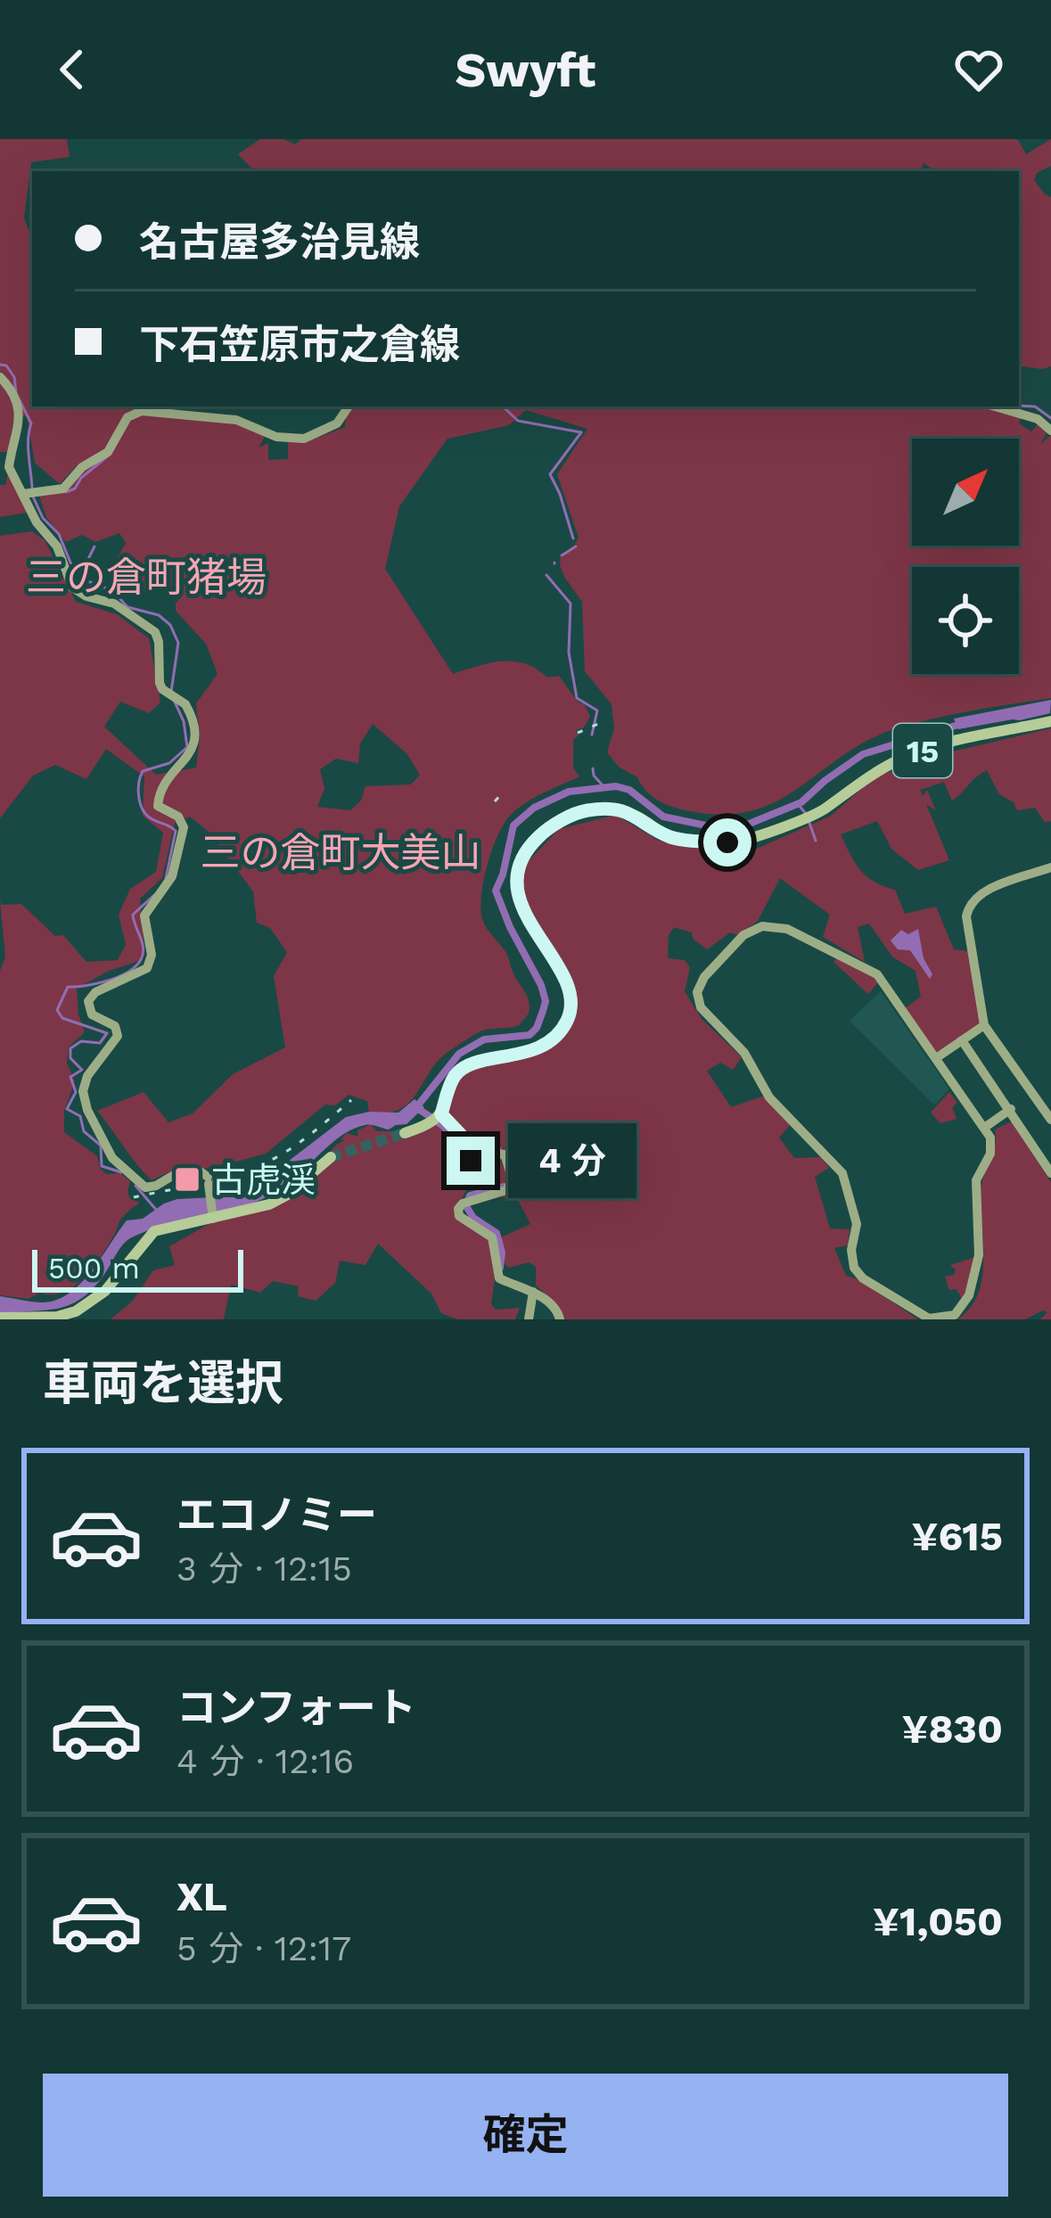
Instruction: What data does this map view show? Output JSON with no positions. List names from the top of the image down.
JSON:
{
  "streets": {
    "main road": ["15"]
  },
  "districts": ["三の倉町猪場", "三の倉町大美山"],
  "places": {
    "transit": ["古虎渓"]
  },
  "scale_bar": "500 m",
  "north": "top right",
  "page": {
    "header": "Swyft",
    "banner": ["名古屋多治見線", "下石笠原市之倉線"],
    "bubble": "4 分",
    "scale": "500 m",
    "heading": "車両を選択",
    "list": [
      {
        "name": "エコノミー",
        "note": "3 分 · 12:15",
        "value": "¥615"
      },
      {
        "name": "コンフォート",
        "note": "4 分 · 12:16",
        "value": "¥830"
      },
      {
        "name": "XL",
        "note": "5 分 · 12:17",
        "value": "¥1,050"
      }
    ],
    "buttons": "確定"
  }
}
